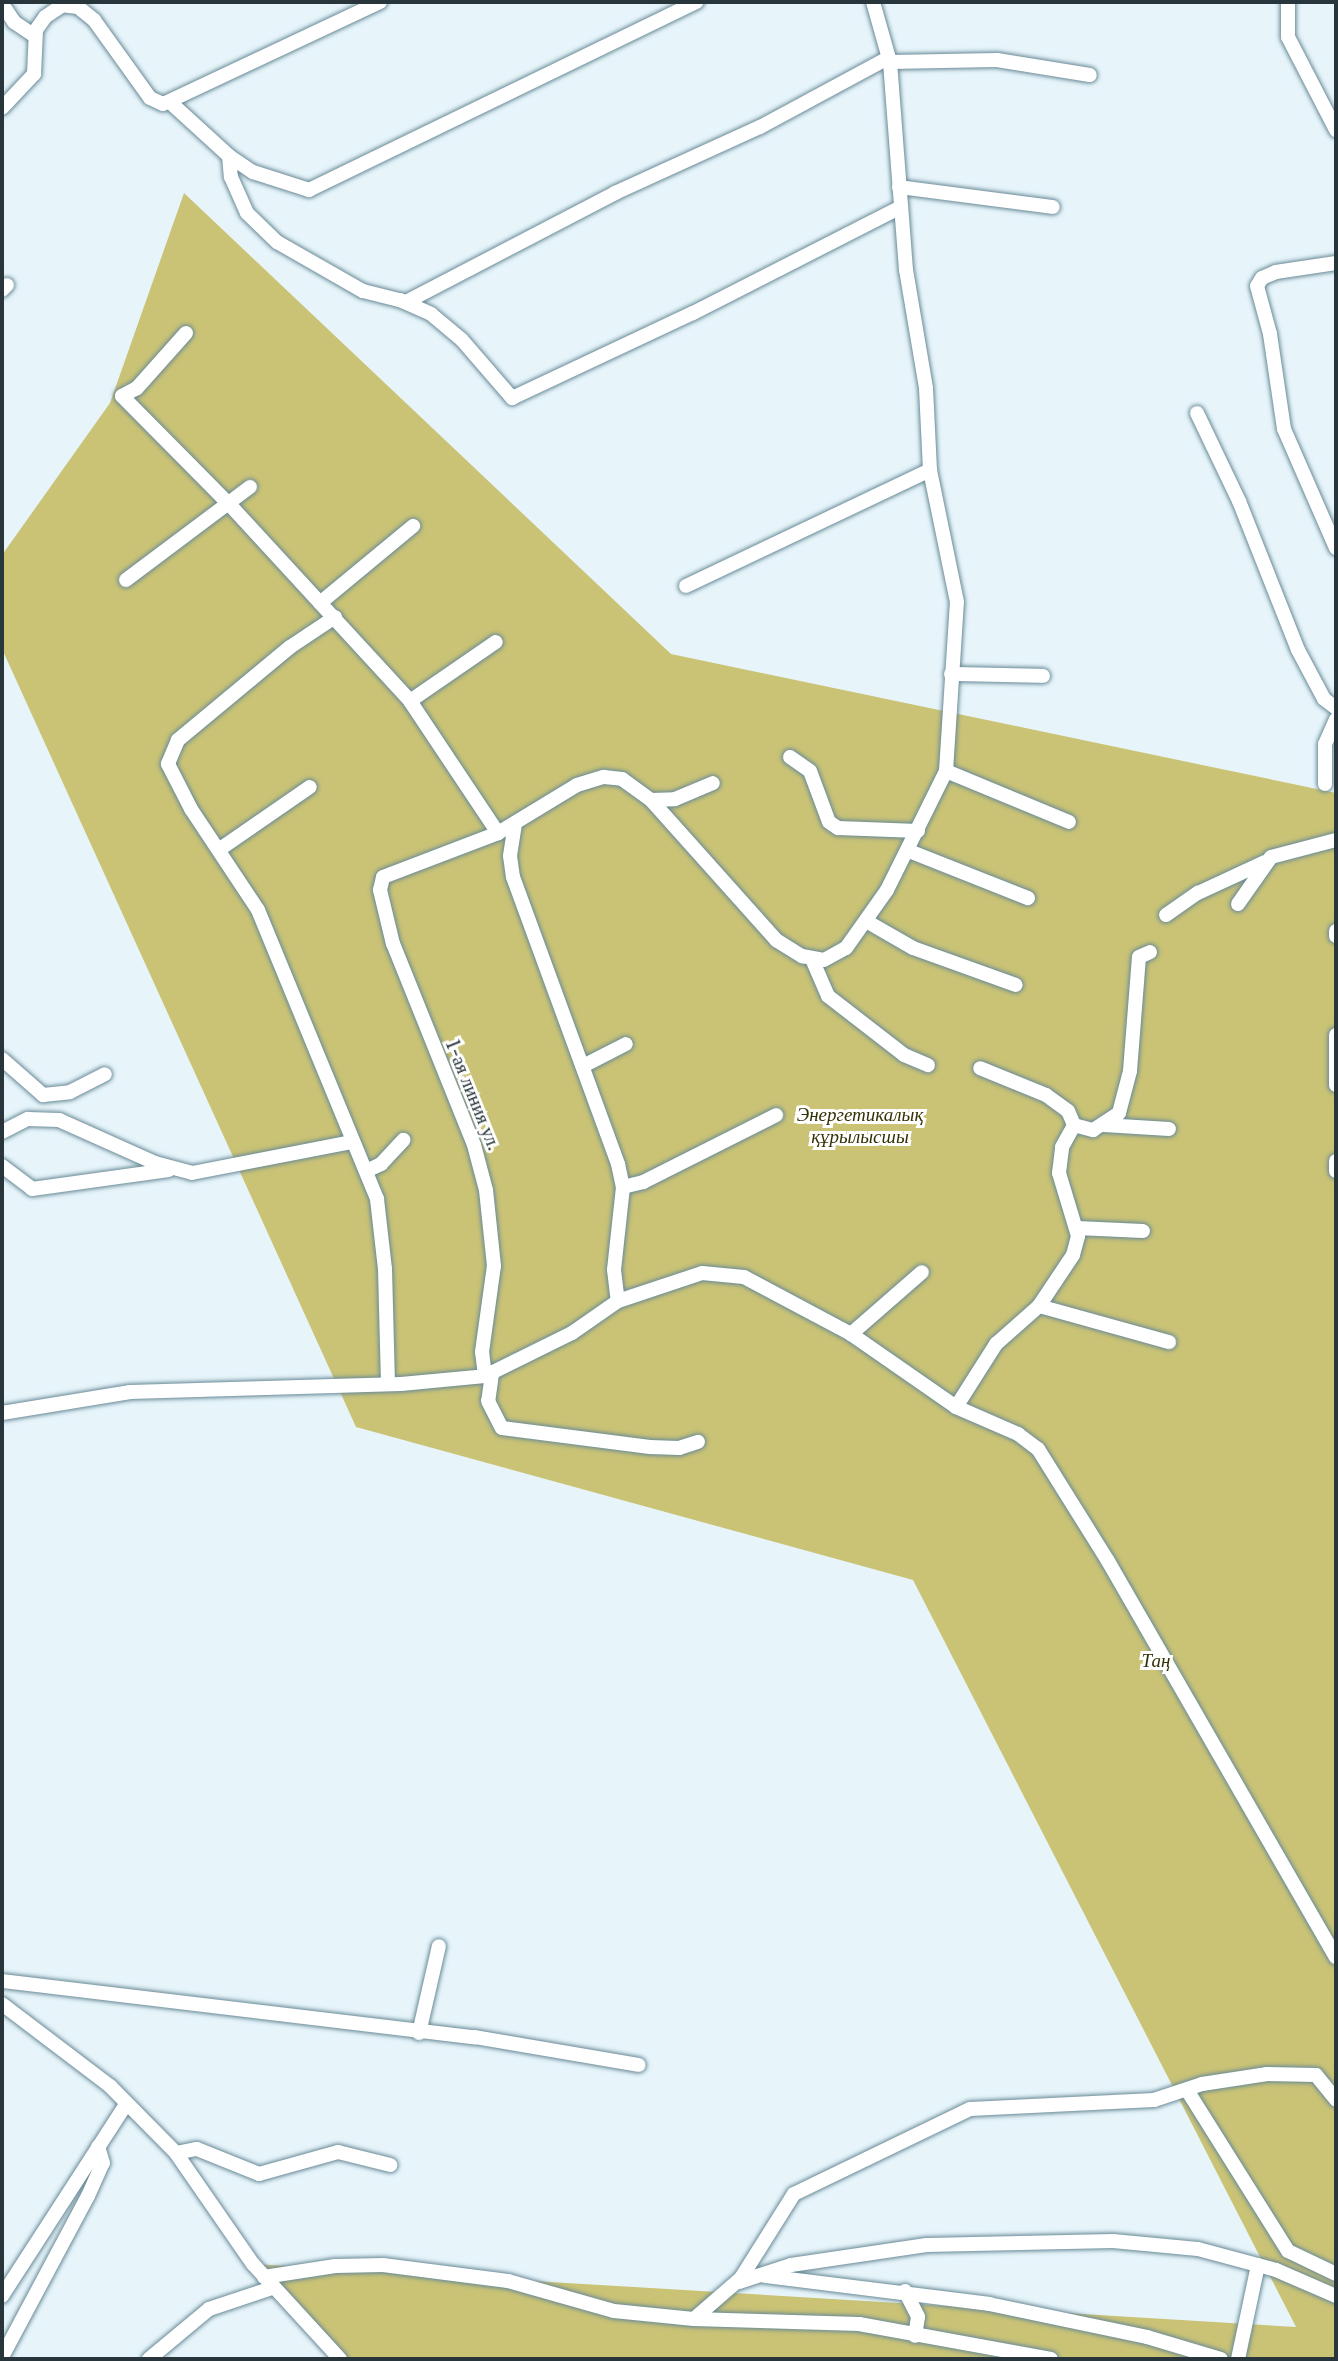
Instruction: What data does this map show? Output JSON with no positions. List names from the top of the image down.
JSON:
{
  "streets": {
    "street": ["1-ая линия ул."]
  },
  "parks": ["Энергетикалық құрылысшы", "Таң"]
}
